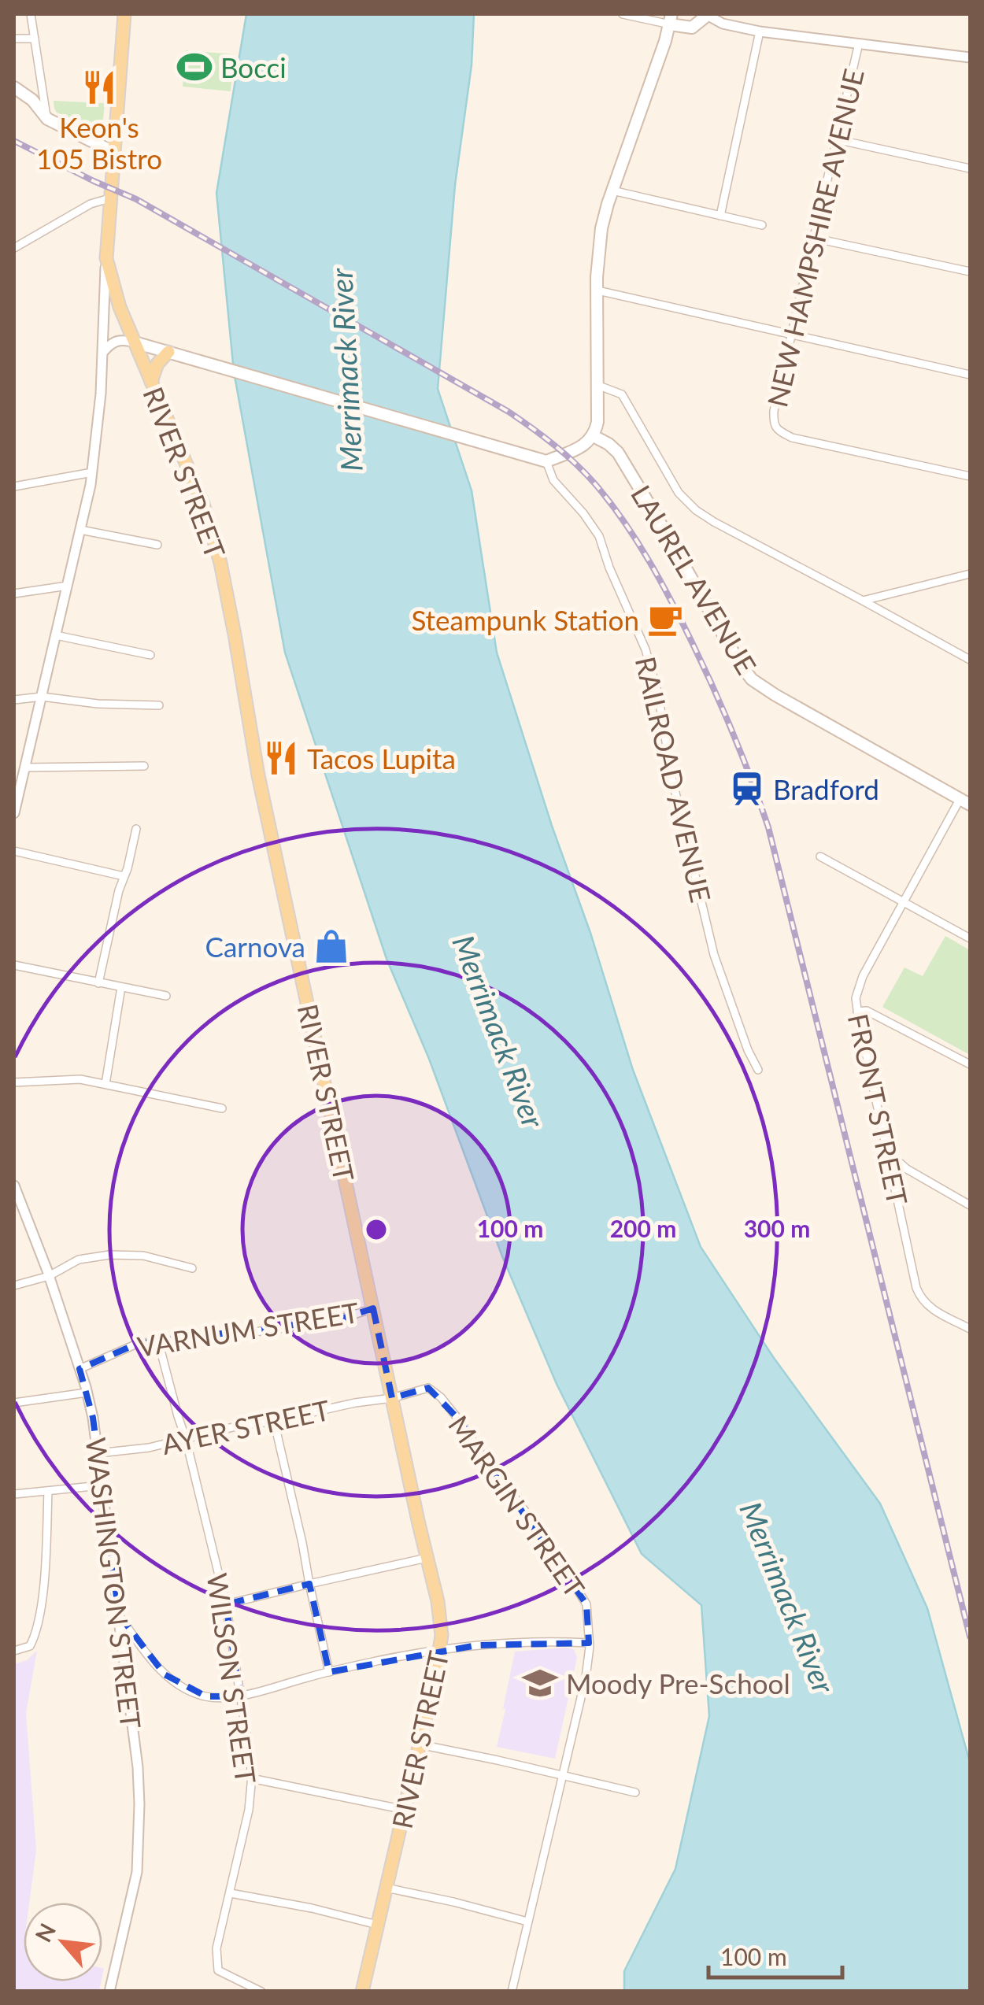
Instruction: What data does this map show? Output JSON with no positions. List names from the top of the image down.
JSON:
{
  "streets": {
    "main road": ["RIVER STREET", "LAUREL AVENUE"],
    "street": [
      "NEW HAMPSHIRE AVENUE",
      "RAILROAD AVENUE",
      "FRONT STREET",
      "VARNUM STREET",
      "AYER STREET",
      "MARGIN STREET",
      "WASHINGTON STREET",
      "WILSON STREET"
    ]
  },
  "crossings": [
    ["RIVER STREET", "VARNUM STREET"],
    ["RIVER STREET", "AYER STREET"],
    ["RIVER STREET", "MARGIN STREET"],
    ["LAUREL AVENUE", "FRONT STREET"],
    ["VARNUM STREET", "WASHINGTON STREET"],
    ["VARNUM STREET", "WILSON STREET"],
    ["AYER STREET", "MARGIN STREET"],
    ["AYER STREET", "WASHINGTON STREET"],
    ["AYER STREET", "WILSON STREET"]
  ],
  "water": ["Merrimack River"],
  "places": {
    "sports": ["Bocci"],
    "restaurant": ["Keon's 105 Bistro", "Tacos Lupita"],
    "cafe": ["Steampunk Station"],
    "station": ["Bradford"],
    "shop": ["Carnova"],
    "school or university": ["Moody Pre-School"]
  },
  "scale_bar": "100 m",
  "north": "top left",
  "rings": ["100 m", "200 m", "300 m"]
}
